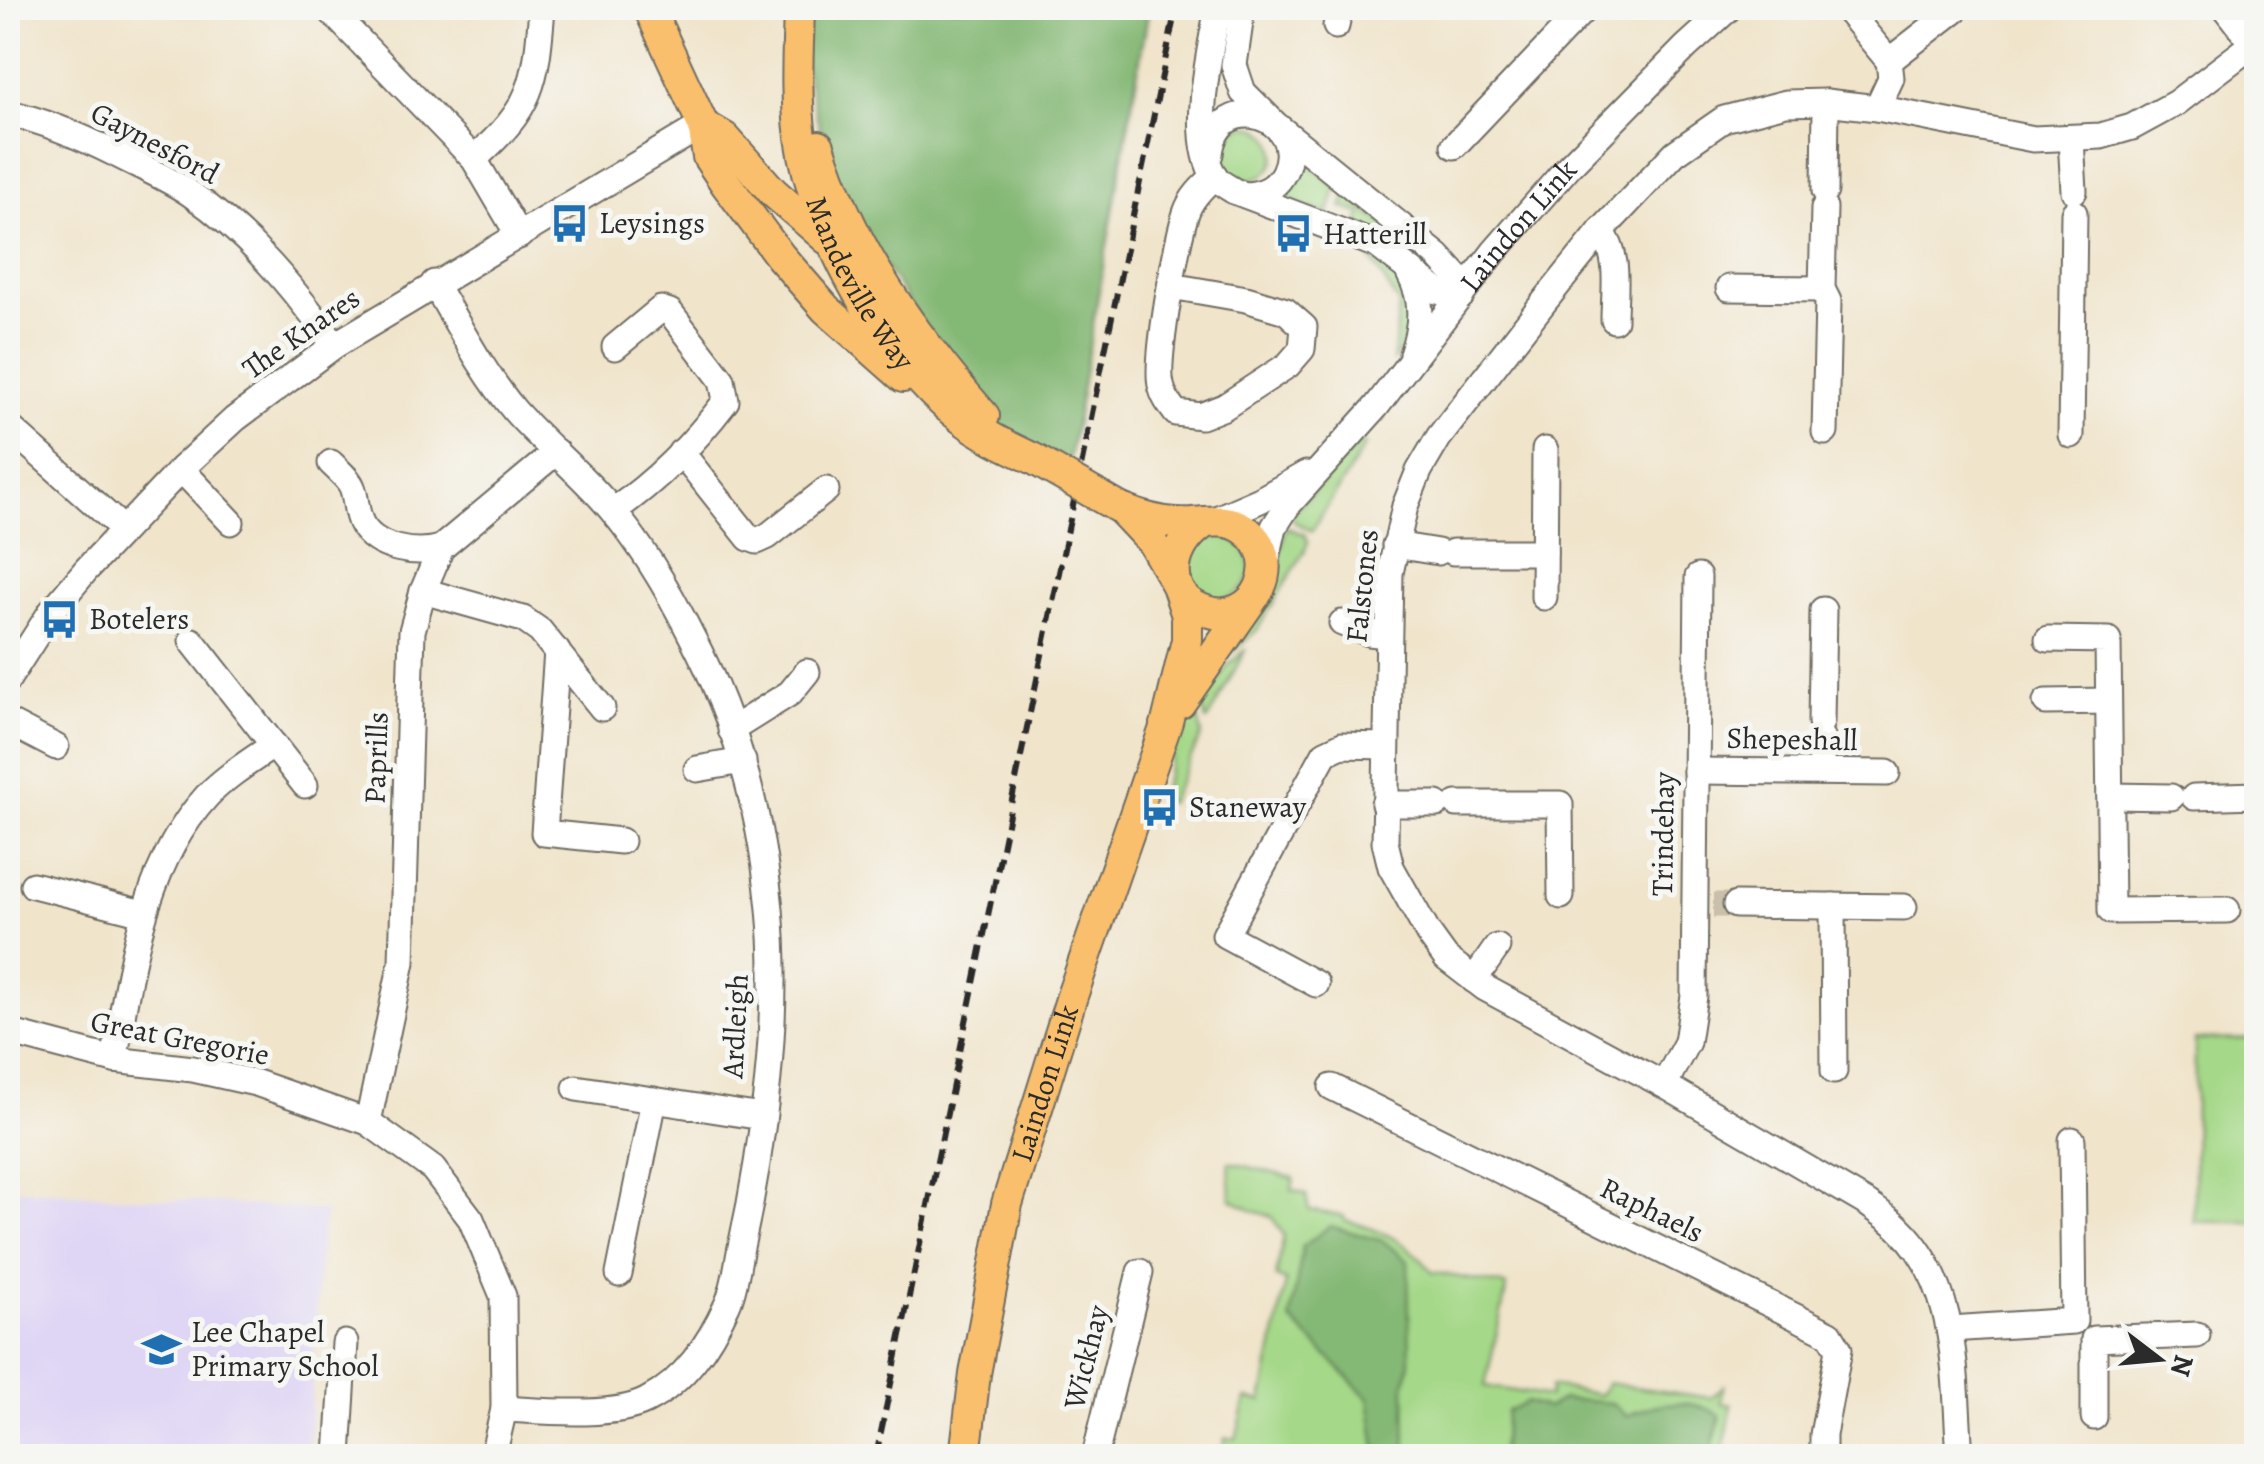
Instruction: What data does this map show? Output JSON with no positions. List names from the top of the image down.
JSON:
{
  "streets": {
    "main road": ["Laindon Link", "Mandeville Way"],
    "street": [
      "Gaynesford",
      "The Knares",
      "Falstones",
      "Shepeshall",
      "Paprills",
      "Trindehay",
      "Ardleigh",
      "Great Gregorie",
      "Raphaels",
      "Wickhay"
    ]
  },
  "crossings": [
    ["Gaynesford", "The Knares"],
    ["Laindon Link", "Mandeville Way"],
    ["The Knares", "Ardleigh"],
    ["Falstones", "Trindehay"],
    ["Shepeshall", "Trindehay"],
    ["Paprills", "Ardleigh"],
    ["Paprills", "Great Gregorie"],
    ["Ardleigh", "Great Gregorie"]
  ],
  "places": {
    "bus stop": [
      "Leysings",
      "Hatterill",
      "Botelers",
      "Staneway"
    ],
    "school or university": ["Lee Chapel Primary School"]
  },
  "north": "right"
}
